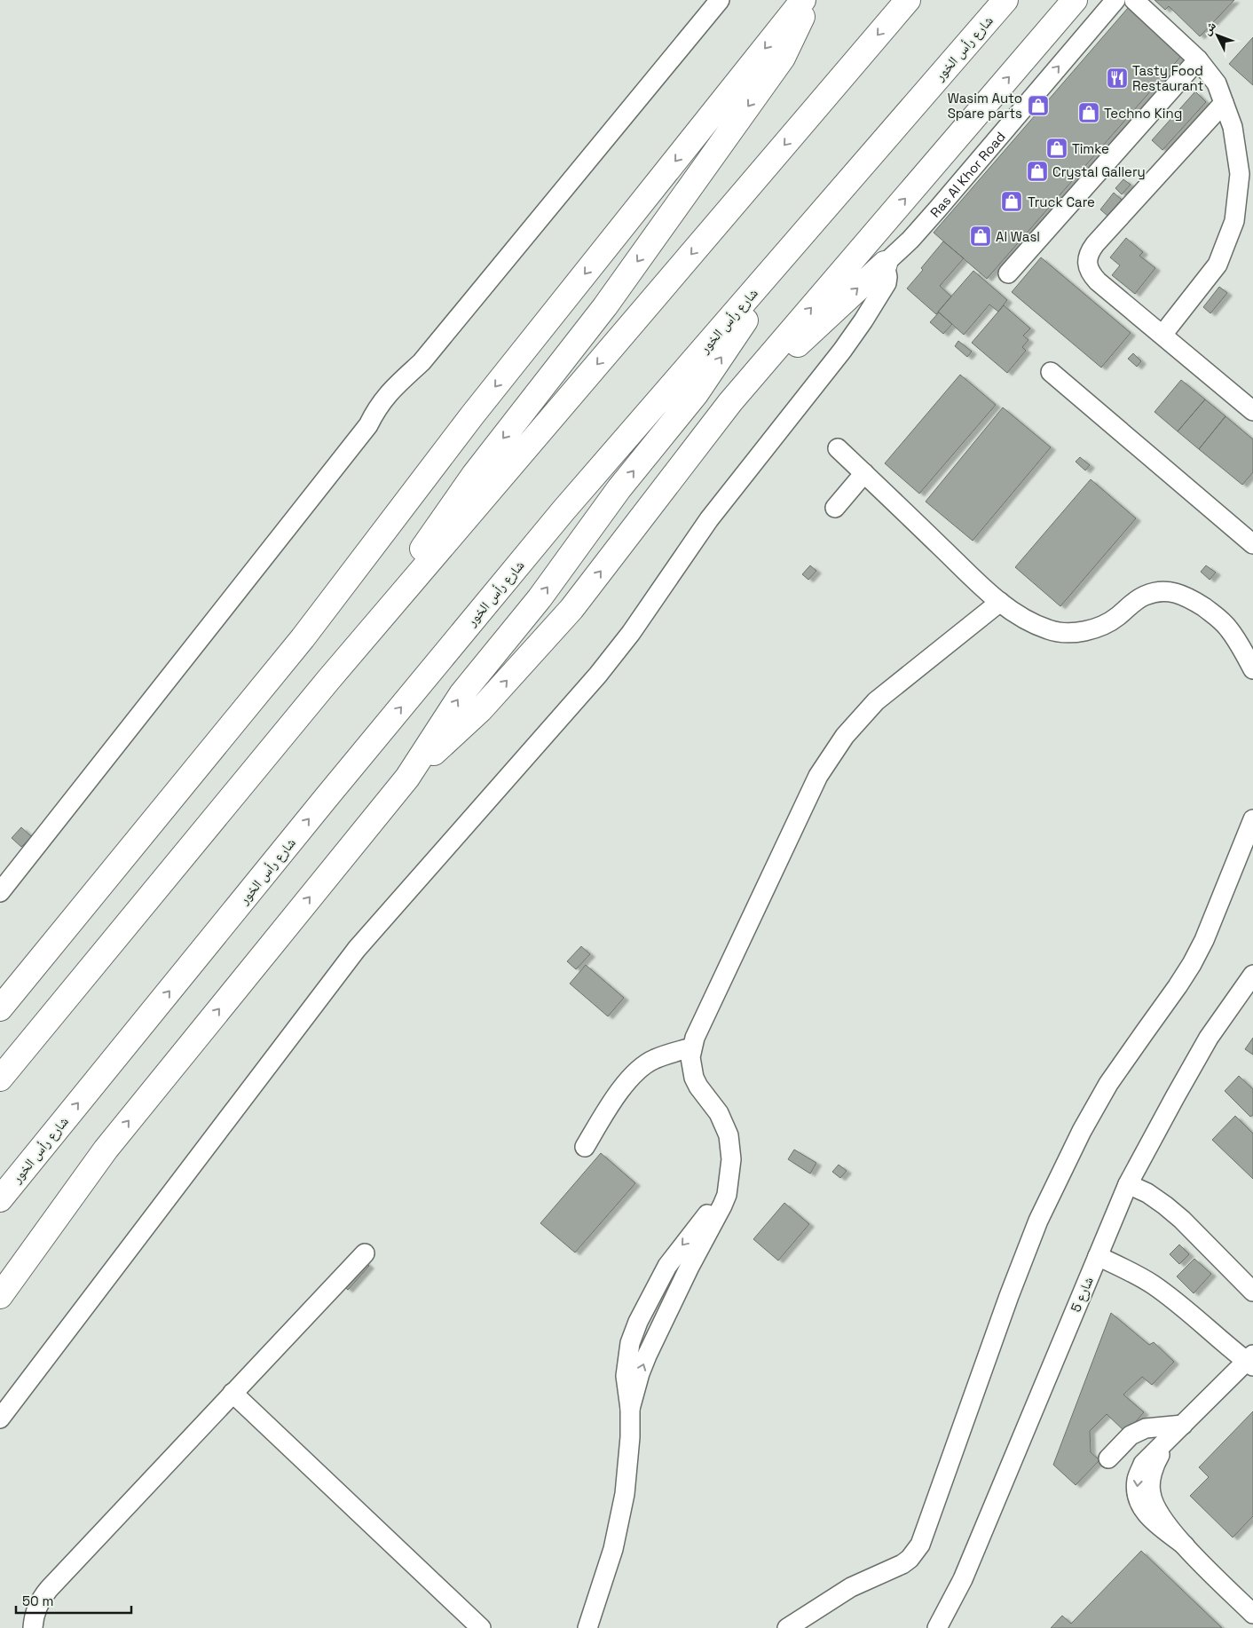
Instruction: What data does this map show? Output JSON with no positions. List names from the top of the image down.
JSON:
{
  "streets": {
    "highway": ["شارع رأس الخور"],
    "street": ["Ras Al Khor Road", "شارع 5"]
  },
  "places": {
    "restaurant": ["Tasty Food Restaurant"],
    "shop": [
      "Wasim Auto Spare parts",
      "Techno King",
      "Timke",
      "Crystal Gallery",
      "Truck Care",
      "Al Wasl"
    ]
  },
  "scale_bar": "50 m",
  "north": "top left"
}
